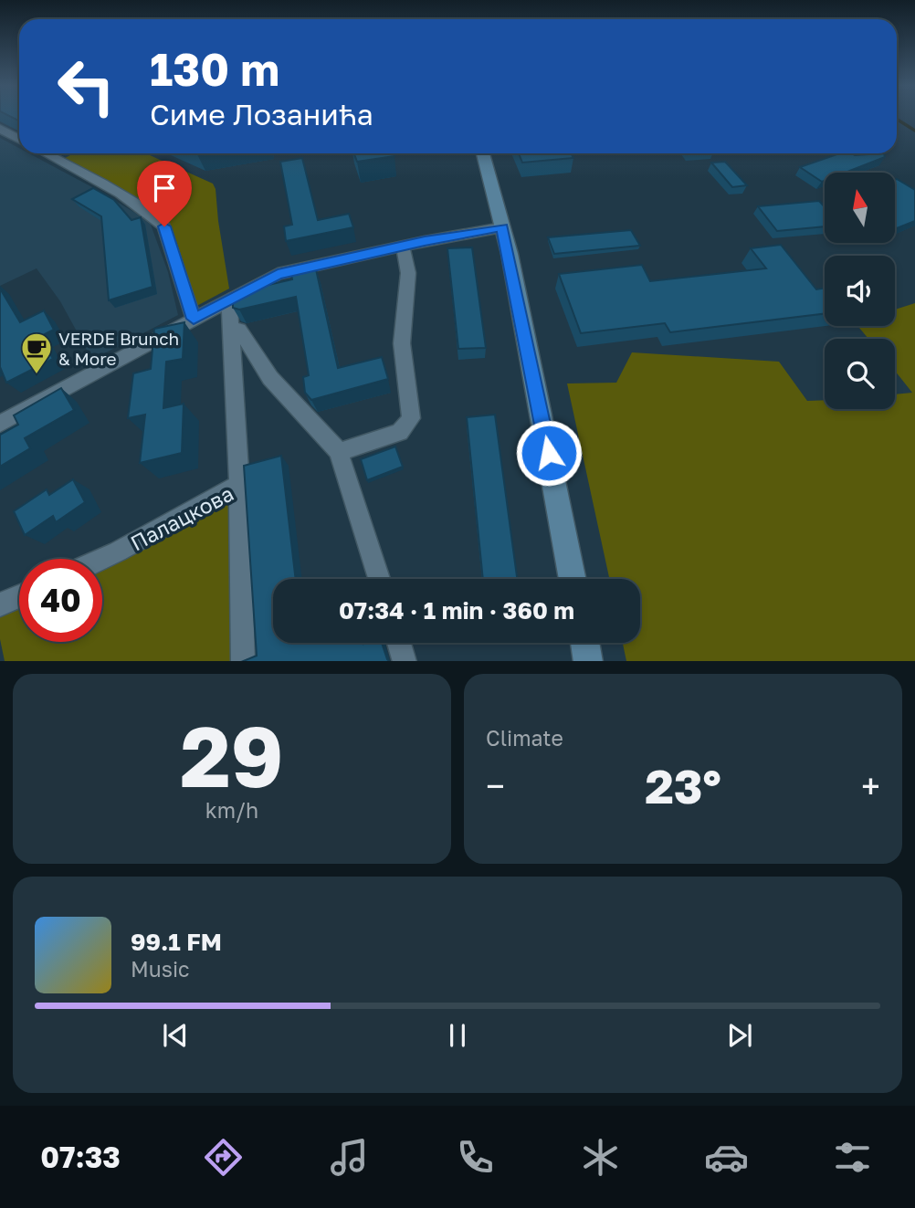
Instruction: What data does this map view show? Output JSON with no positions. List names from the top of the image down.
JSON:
{
  "streets": {
    "street": ["Палацкова"]
  },
  "places": {
    "cafe": ["VERDE Brunch & More"]
  },
  "north": "top",
  "page": {
    "turn": ["130 m", "Симе Лозанића"],
    "limit": "40",
    "trip": "07:34 · 1 min · 360 m",
    "tile": [
      ["29", "km/h"],
      "Climate"
    ],
    "heat": ["−", "23°", "+"],
    "song": ["99.1 FM", "Music"],
    "tabs": "07:33"
  }
}
